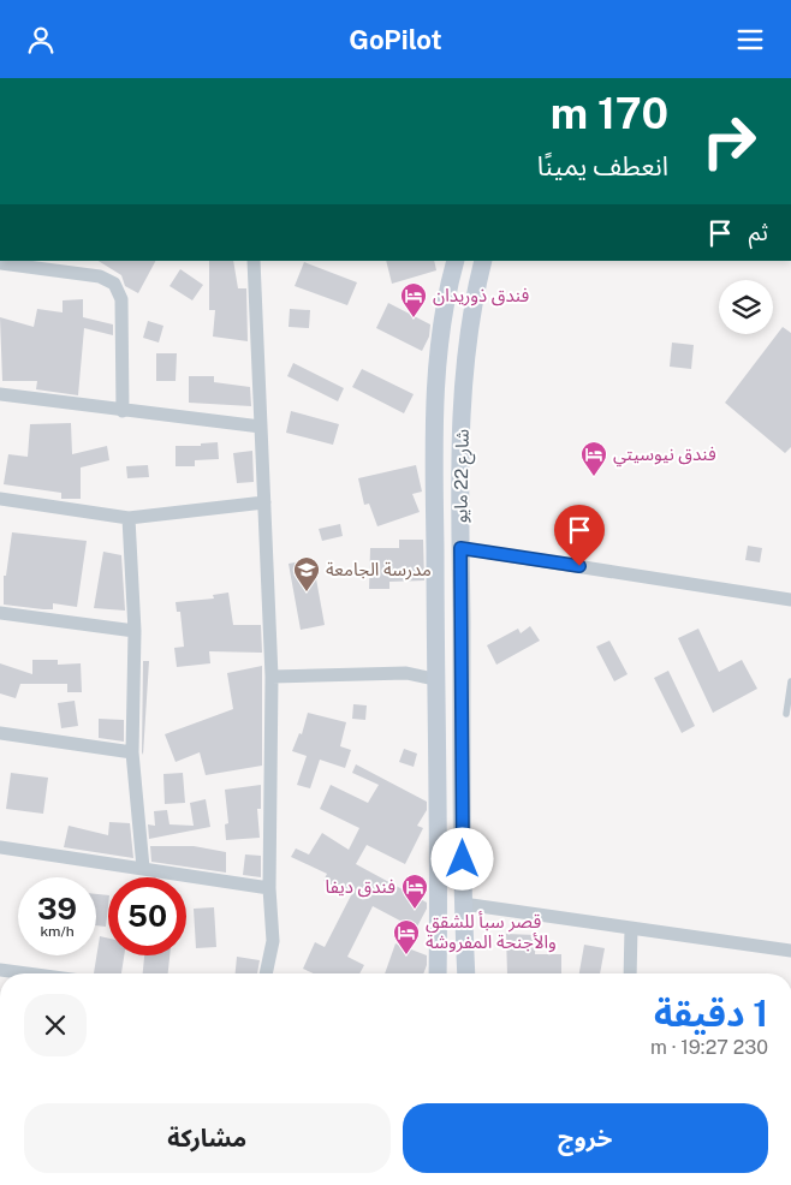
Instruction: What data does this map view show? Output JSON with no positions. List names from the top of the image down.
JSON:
{
  "streets": {
    "main road": ["شارع 22 مايو"]
  },
  "places": {
    "hotel": [
      "فندق ذوريدان",
      "فندق نيوسيتي",
      "فندق ديفا",
      "قصر سبأ للشقق والأجنحة المفروشة"
    ],
    "school or university": ["مدرسة الجامعة"]
  },
  "page": {
    "header": "GoPilot",
    "turn": ["170 m", "انعطف يمينًا"],
    "then": "ثم",
    "speed": "39 km/h",
    "limit": "50",
    "heading": ["1 دقيقة", "230 m · 19:27"],
    "buttons": ["خروج", "مشاركة"]
  }
}
